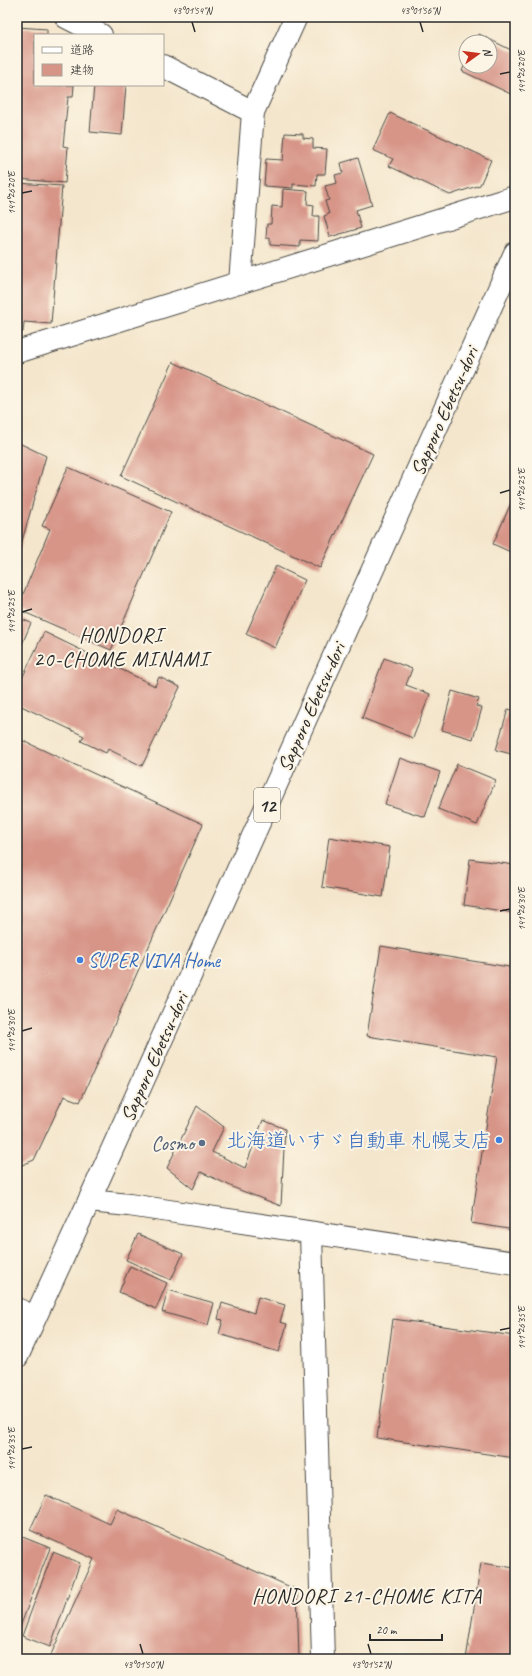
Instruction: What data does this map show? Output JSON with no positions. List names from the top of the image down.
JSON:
{
  "streets": {
    "main road": ["Sapporo Ebetsu-dori", "12"]
  },
  "districts": ["HONDORI 20-CHOME MINAMI", "HONDORI 21-CHOME KITA"],
  "places": ["SUPER VIVA Home", "北海道いすゞ自動車 札幌支店", "Cosmo"],
  "legend": ["道路", "建物"],
  "scale_bar": "20 m",
  "north": "right",
  "coordinates": [
    "43°01'54\"N",
    "43°01'56\"N",
    "141°26'20\"E",
    "141°26'25\"E",
    "141°26'30\"E",
    "141°26'35\"E",
    "43°01'50\"N",
    "43°01'52\"N"
  ]
}
